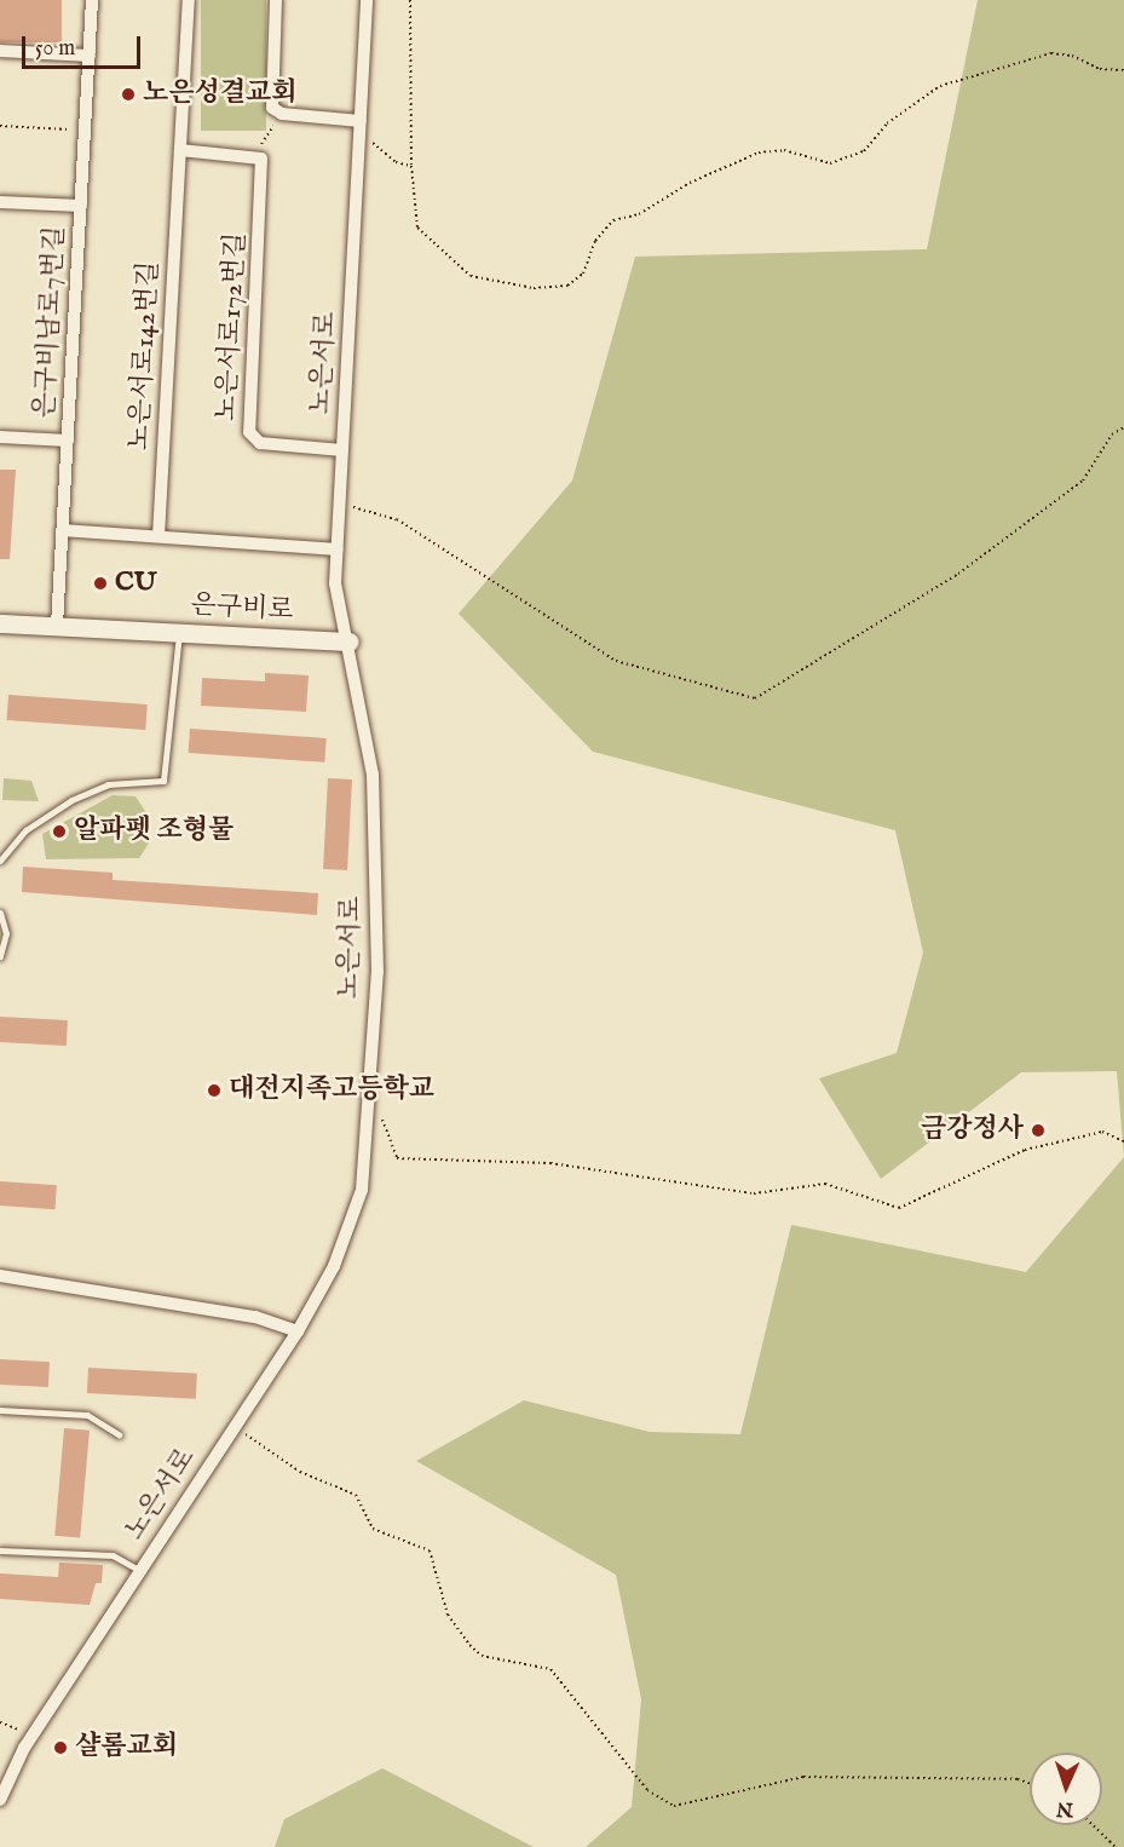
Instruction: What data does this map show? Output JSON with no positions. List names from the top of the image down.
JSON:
{
  "streets": {
    "street": [
      "은구비남로7번길",
      "노은서로172번길",
      "노은서로142번길",
      "노은서로",
      "은구비로"
    ]
  },
  "crossings": [
    ["은구비남로7번길", "은구비로"],
    ["노은서로172번길", "노은서로"],
    ["노은서로", "은구비로"]
  ],
  "places": [
    "노은성결교회",
    "CU",
    "알파펫 조형물",
    "대전지족고등학교",
    "금강정사",
    "샬롬교회"
  ],
  "scale_bar": "50 m",
  "north": "bottom"
}
